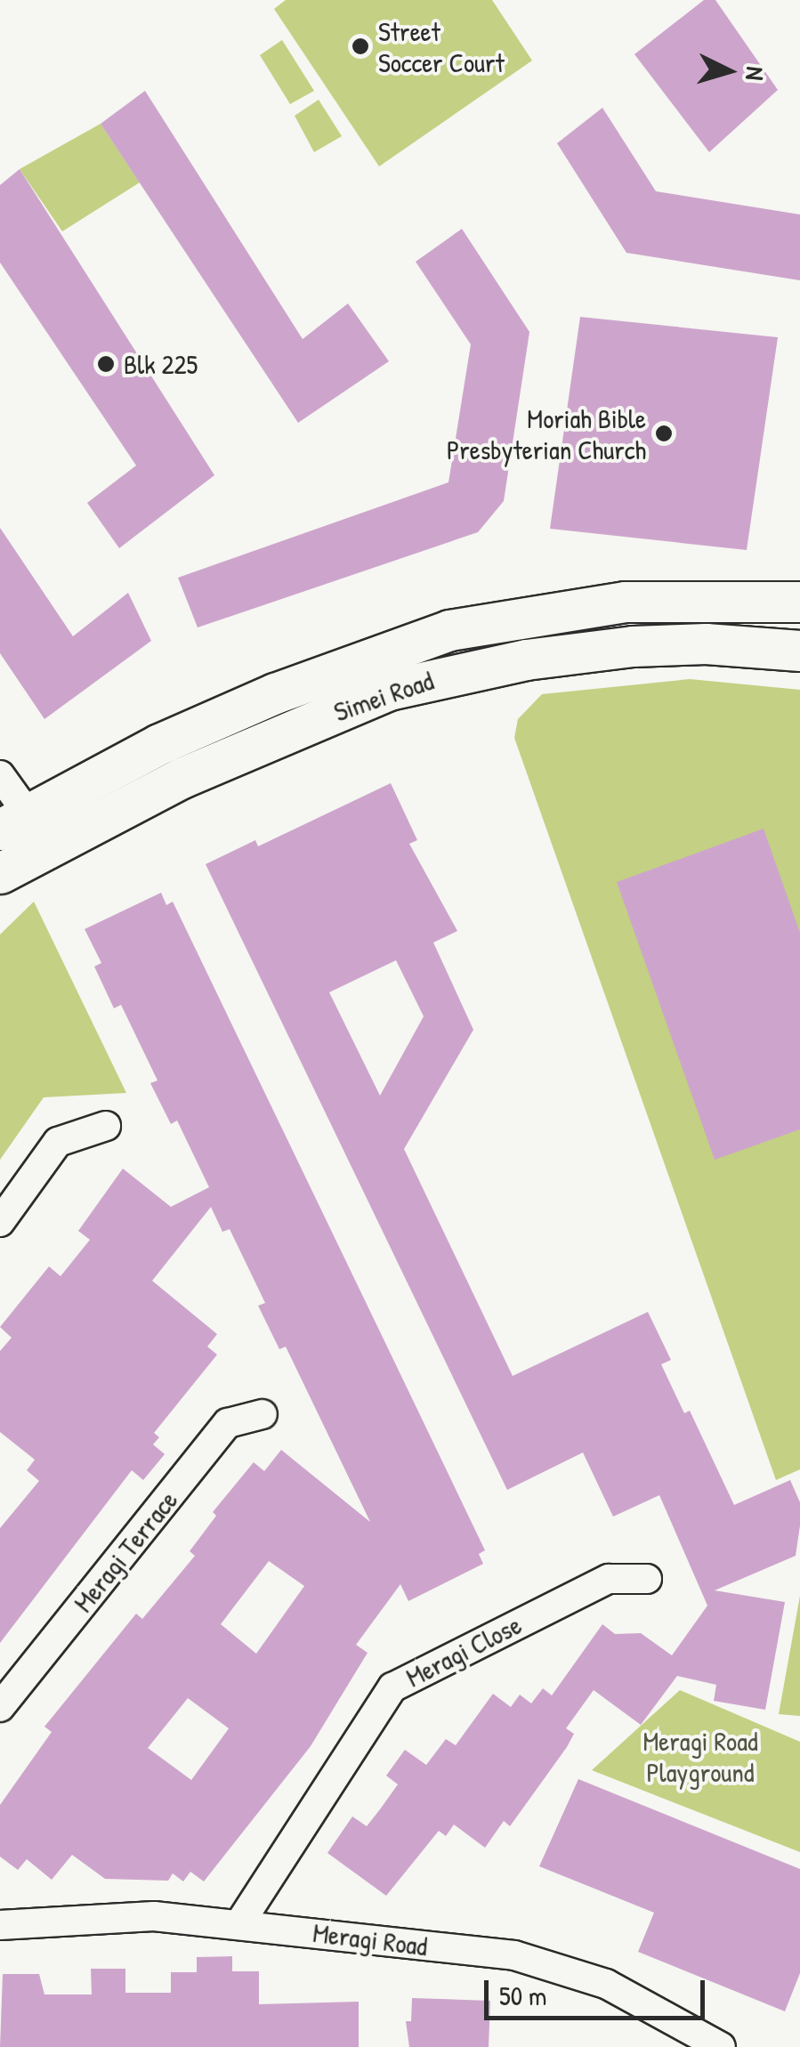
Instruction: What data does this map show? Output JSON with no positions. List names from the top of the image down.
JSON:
{
  "streets": {
    "main road": ["Simei Road"],
    "street": ["Meragi Terrace", "Meragi Close", "Meragi Road"]
  },
  "crossings": [
    ["Meragi Close", "Meragi Road"]
  ],
  "parks": ["Meragi Road Playground"],
  "places": ["Street Soccer Court", "Blk 225", "Moriah Bible Presbyterian Church"],
  "scale_bar": "50 m",
  "north": "right"
}
